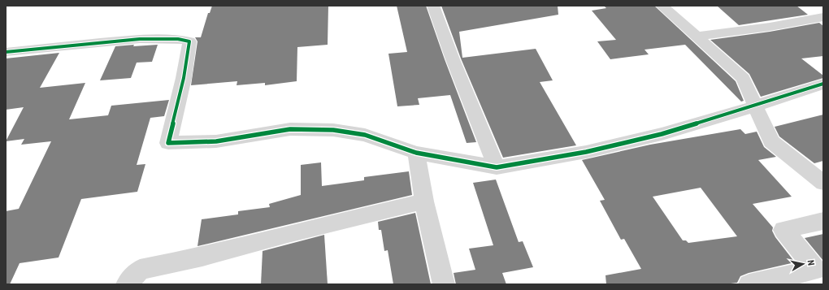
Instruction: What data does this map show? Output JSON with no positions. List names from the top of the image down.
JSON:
{
  "north": "right"
}
